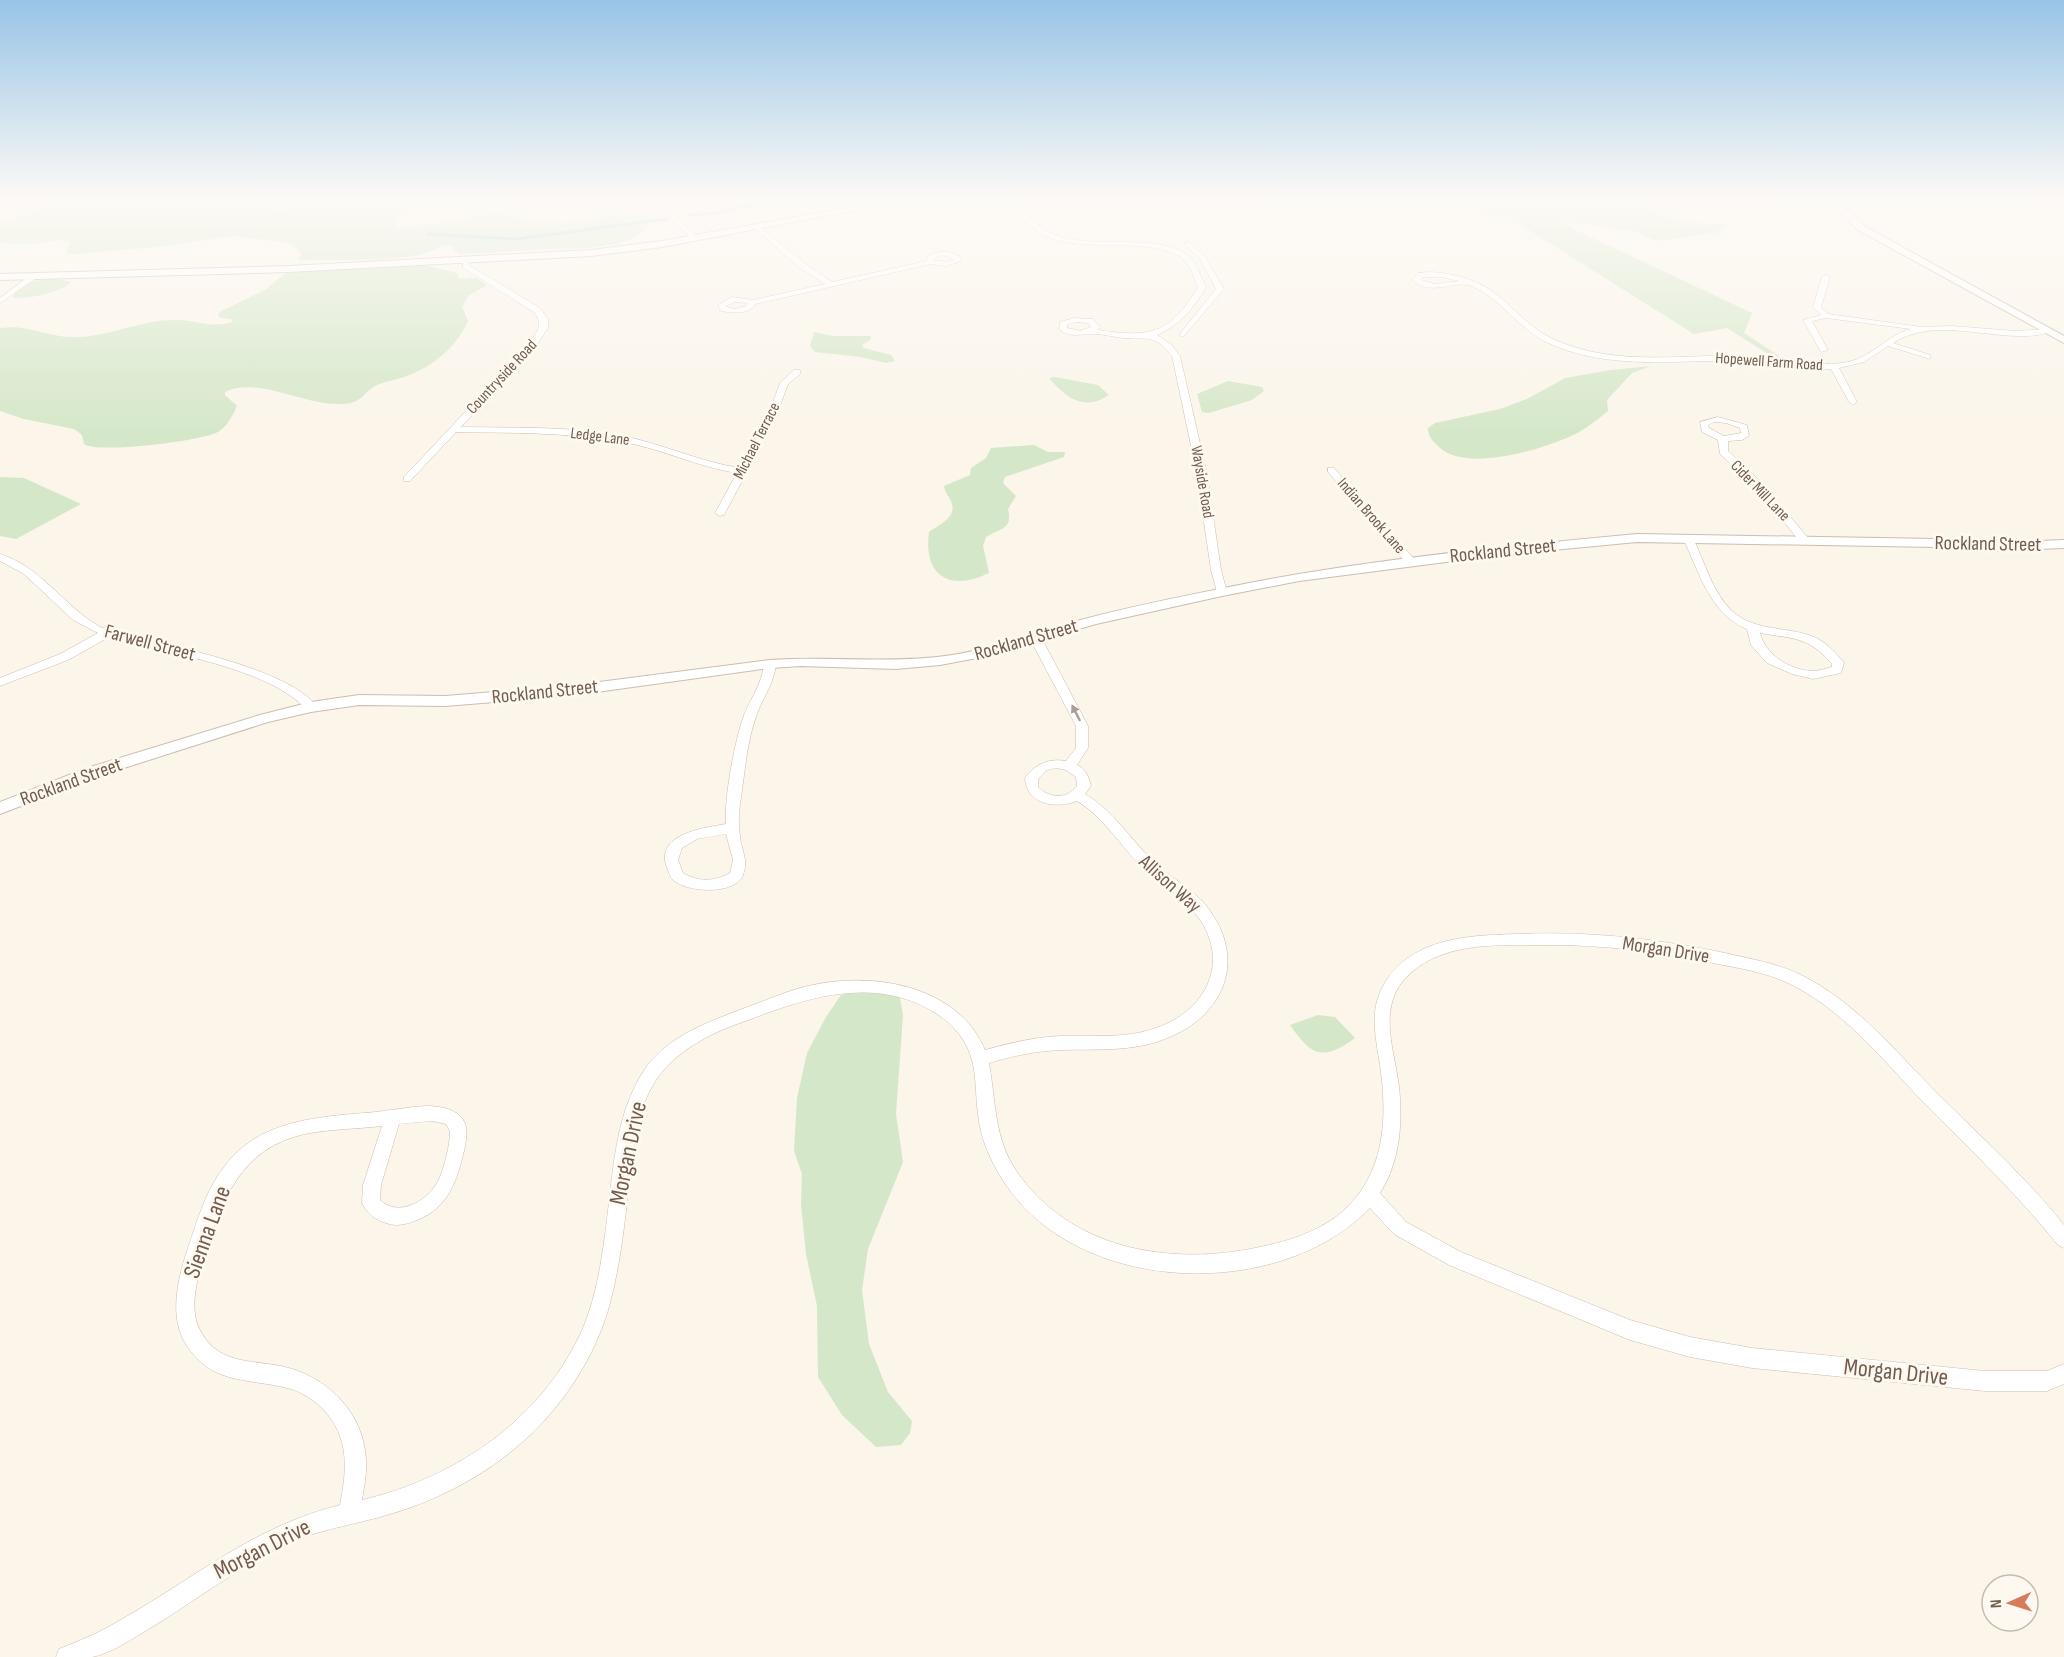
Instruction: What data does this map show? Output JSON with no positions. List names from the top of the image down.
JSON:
{
  "streets": {
    "street": [
      "Hopewell Farm Road",
      "Countryside Road",
      "Ledge Lane",
      "Michael Terrace",
      "Wayside Road",
      "Cider Mill Lane",
      "Indian Brook Lane",
      "Rockland Street",
      "Farwell Street",
      "Allison Way",
      "Morgan Drive",
      "Sienna Lane"
    ]
  },
  "crossings": [
    ["Countryside Road", "Ledge Lane"],
    ["Ledge Lane", "Michael Terrace"],
    ["Wayside Road", "Rockland Street"],
    ["Cider Mill Lane", "Rockland Street"],
    ["Indian Brook Lane", "Rockland Street"],
    ["Rockland Street", "Farwell Street"],
    ["Allison Way", "Morgan Drive"],
    ["Morgan Drive", "Sienna Lane"]
  ],
  "north": "left"
}
